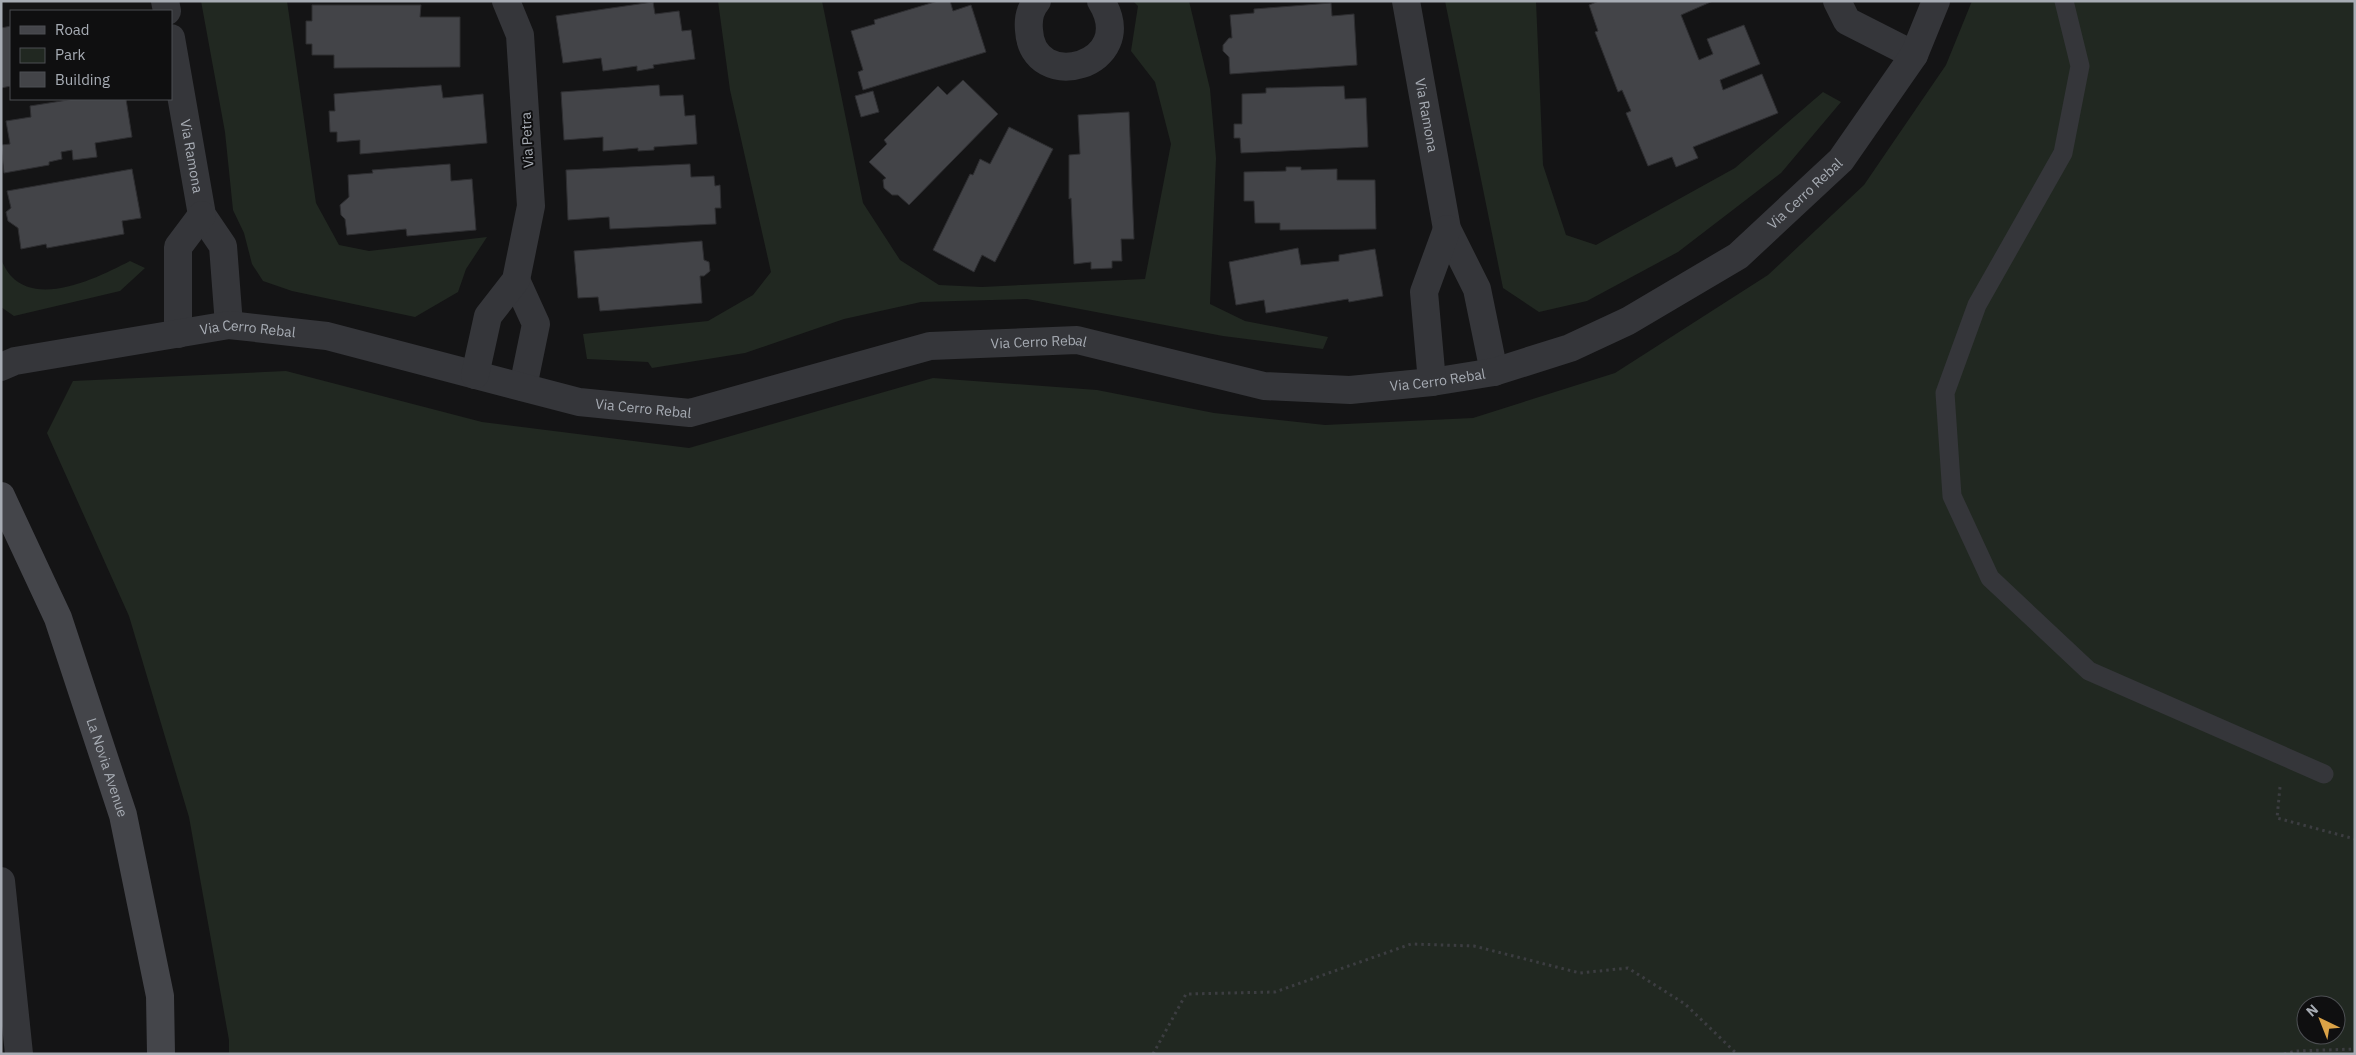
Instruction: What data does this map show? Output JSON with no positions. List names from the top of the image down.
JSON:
{
  "streets": {
    "main road": ["La Novia Avenue"],
    "street": ["Via Ramona", "Via Petra", "Via Cerro Rebal"]
  },
  "crossings": [
    ["Via Ramona", "Via Cerro Rebal"],
    ["Via Petra", "Via Cerro Rebal"]
  ],
  "legend": ["Road", "Park", "Building"],
  "north": "top left"
}
